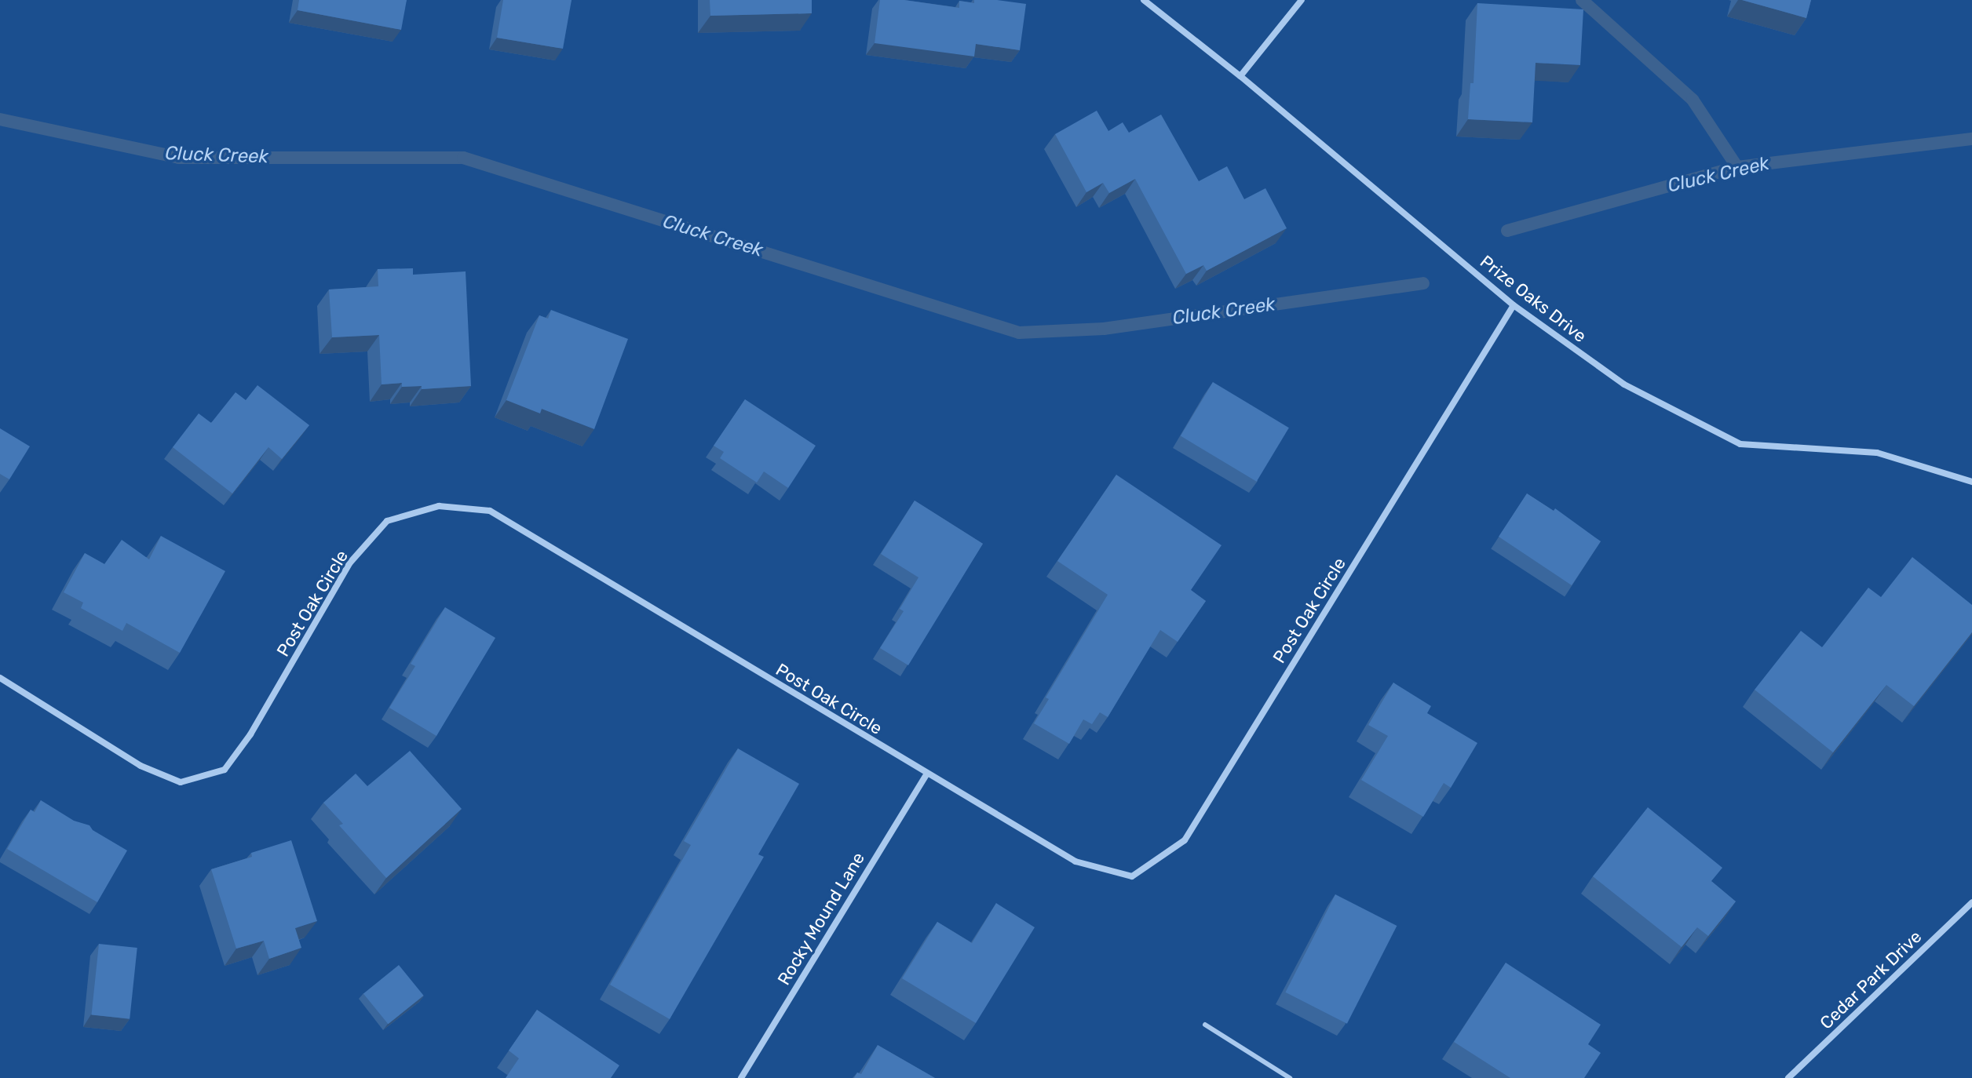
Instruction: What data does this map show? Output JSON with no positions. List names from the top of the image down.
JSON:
{
  "streets": {
    "street": [
      "Prize Oaks Drive",
      "Post Oak Circle",
      "Rocky Mound Lane",
      "Cedar Park Drive"
    ]
  },
  "crossings": [
    ["Prize Oaks Drive", "Post Oak Circle"],
    ["Post Oak Circle", "Rocky Mound Lane"]
  ],
  "water": ["Cluck Creek"]
}
